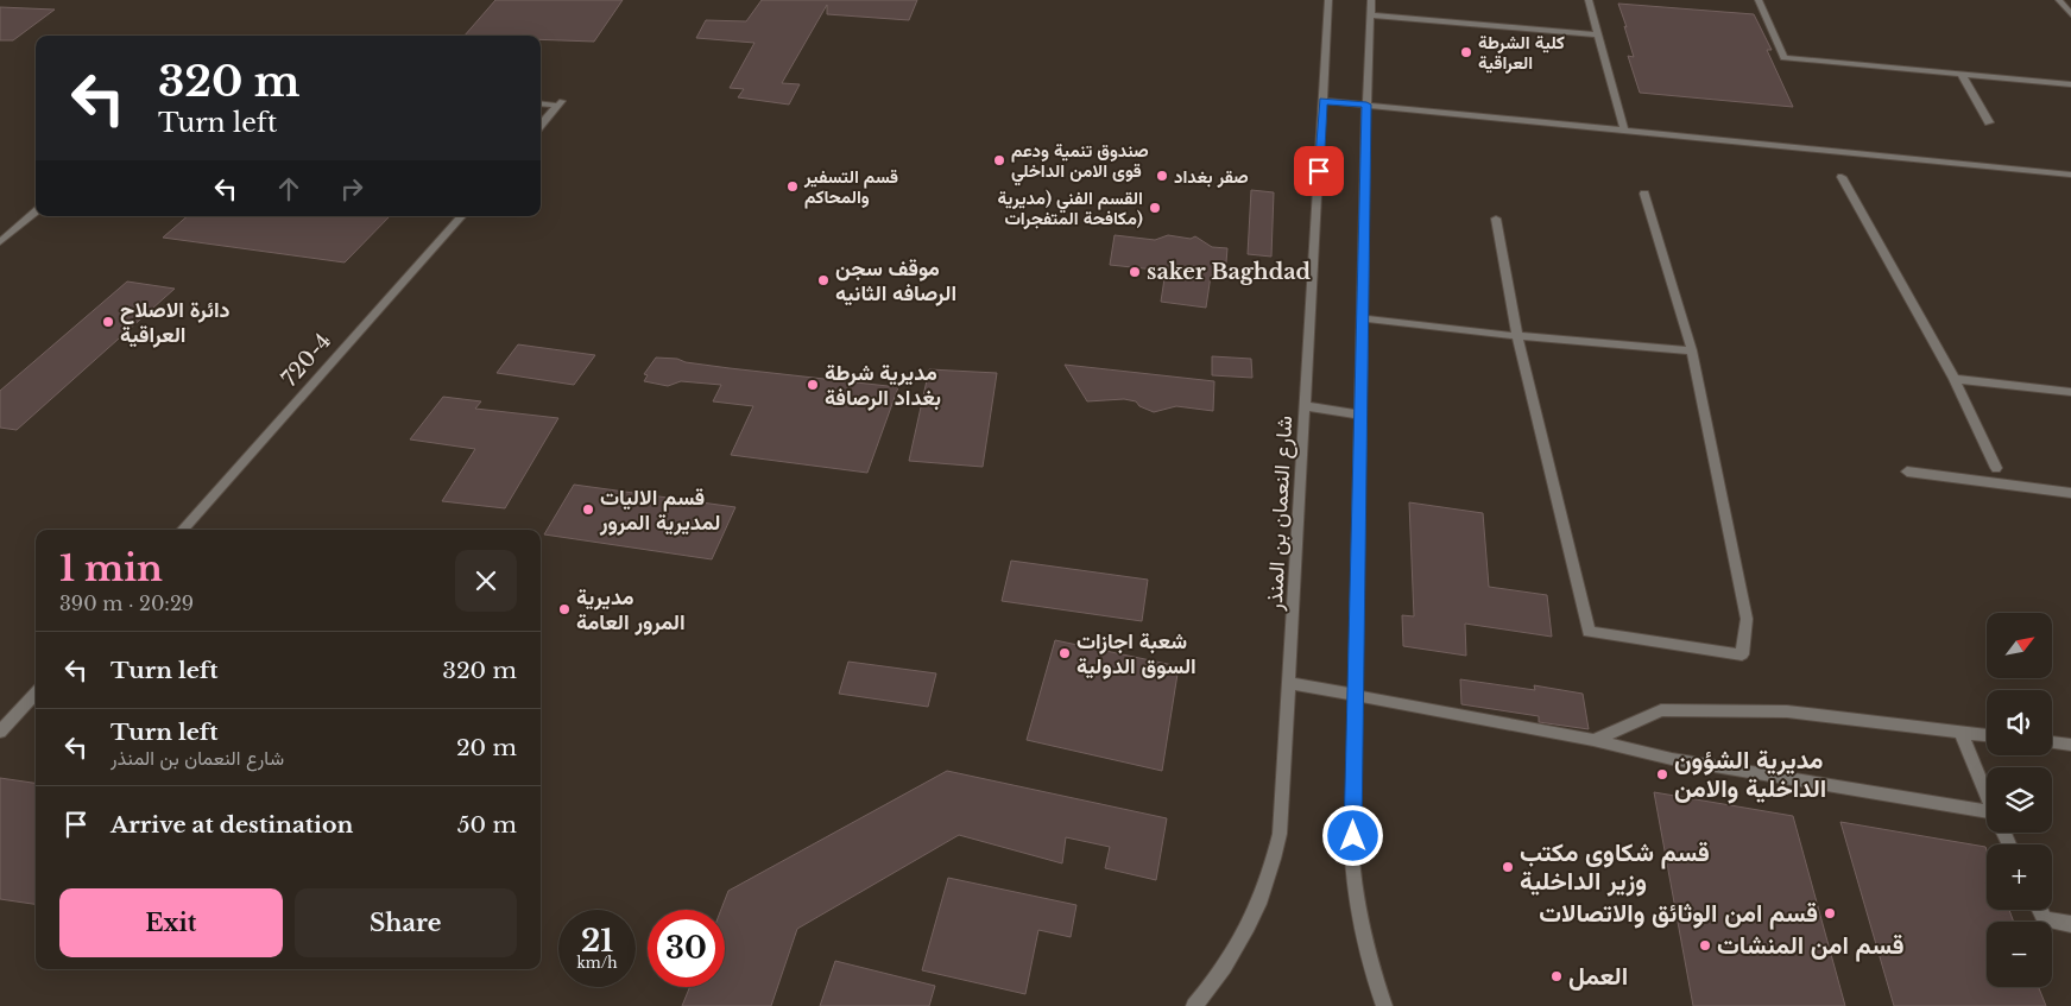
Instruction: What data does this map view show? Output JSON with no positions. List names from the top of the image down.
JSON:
{
  "streets": {
    "street": ["720-4", "شارع النعمان بن المنذر"]
  },
  "places": [
    "كلية الشرطة العراقية",
    "صندوق تنمية ودعم قوى الامن الداخلي",
    "صقر بغداد",
    "قسم التسفير والمحاكم",
    "القسم الفني (مديرية مكافحة المتفجرات)",
    "saker Baghdad",
    "موقف سجن الرصافه الثانيه",
    "دائرة الاصلاح العراقية",
    "مديرية شرطة بغداد الرصافة",
    "قسم الاليات لمديرية المرور",
    "مديرية المرور العامة",
    "شعبة اجازات السوق الدولية",
    "مديرية الشؤون الداخلية والامن",
    "قسم شكاوى مكتب وزير الداخلية",
    "قسم امن الوثائق والاتصالات",
    "قسم امن المنشات",
    "العمل"
  ],
  "north": "top right",
  "page": {
    "turn": ["320 m", "Turn left"],
    "heading": ["1 min", "390 m · 20:29"],
    "map_buttons": ["+", "−"],
    "list": [
      {
        "name": "Turn left",
        "value": "320 m"
      },
      {
        "name": "Turn left",
        "note": "شارع النعمان بن المنذر",
        "value": "20 m"
      },
      {
        "name": "Arrive at destination",
        "value": "50 m"
      }
    ],
    "buttons": ["Exit", "Share"],
    "speed": "21 km/h",
    "limit": "30"
  }
}
